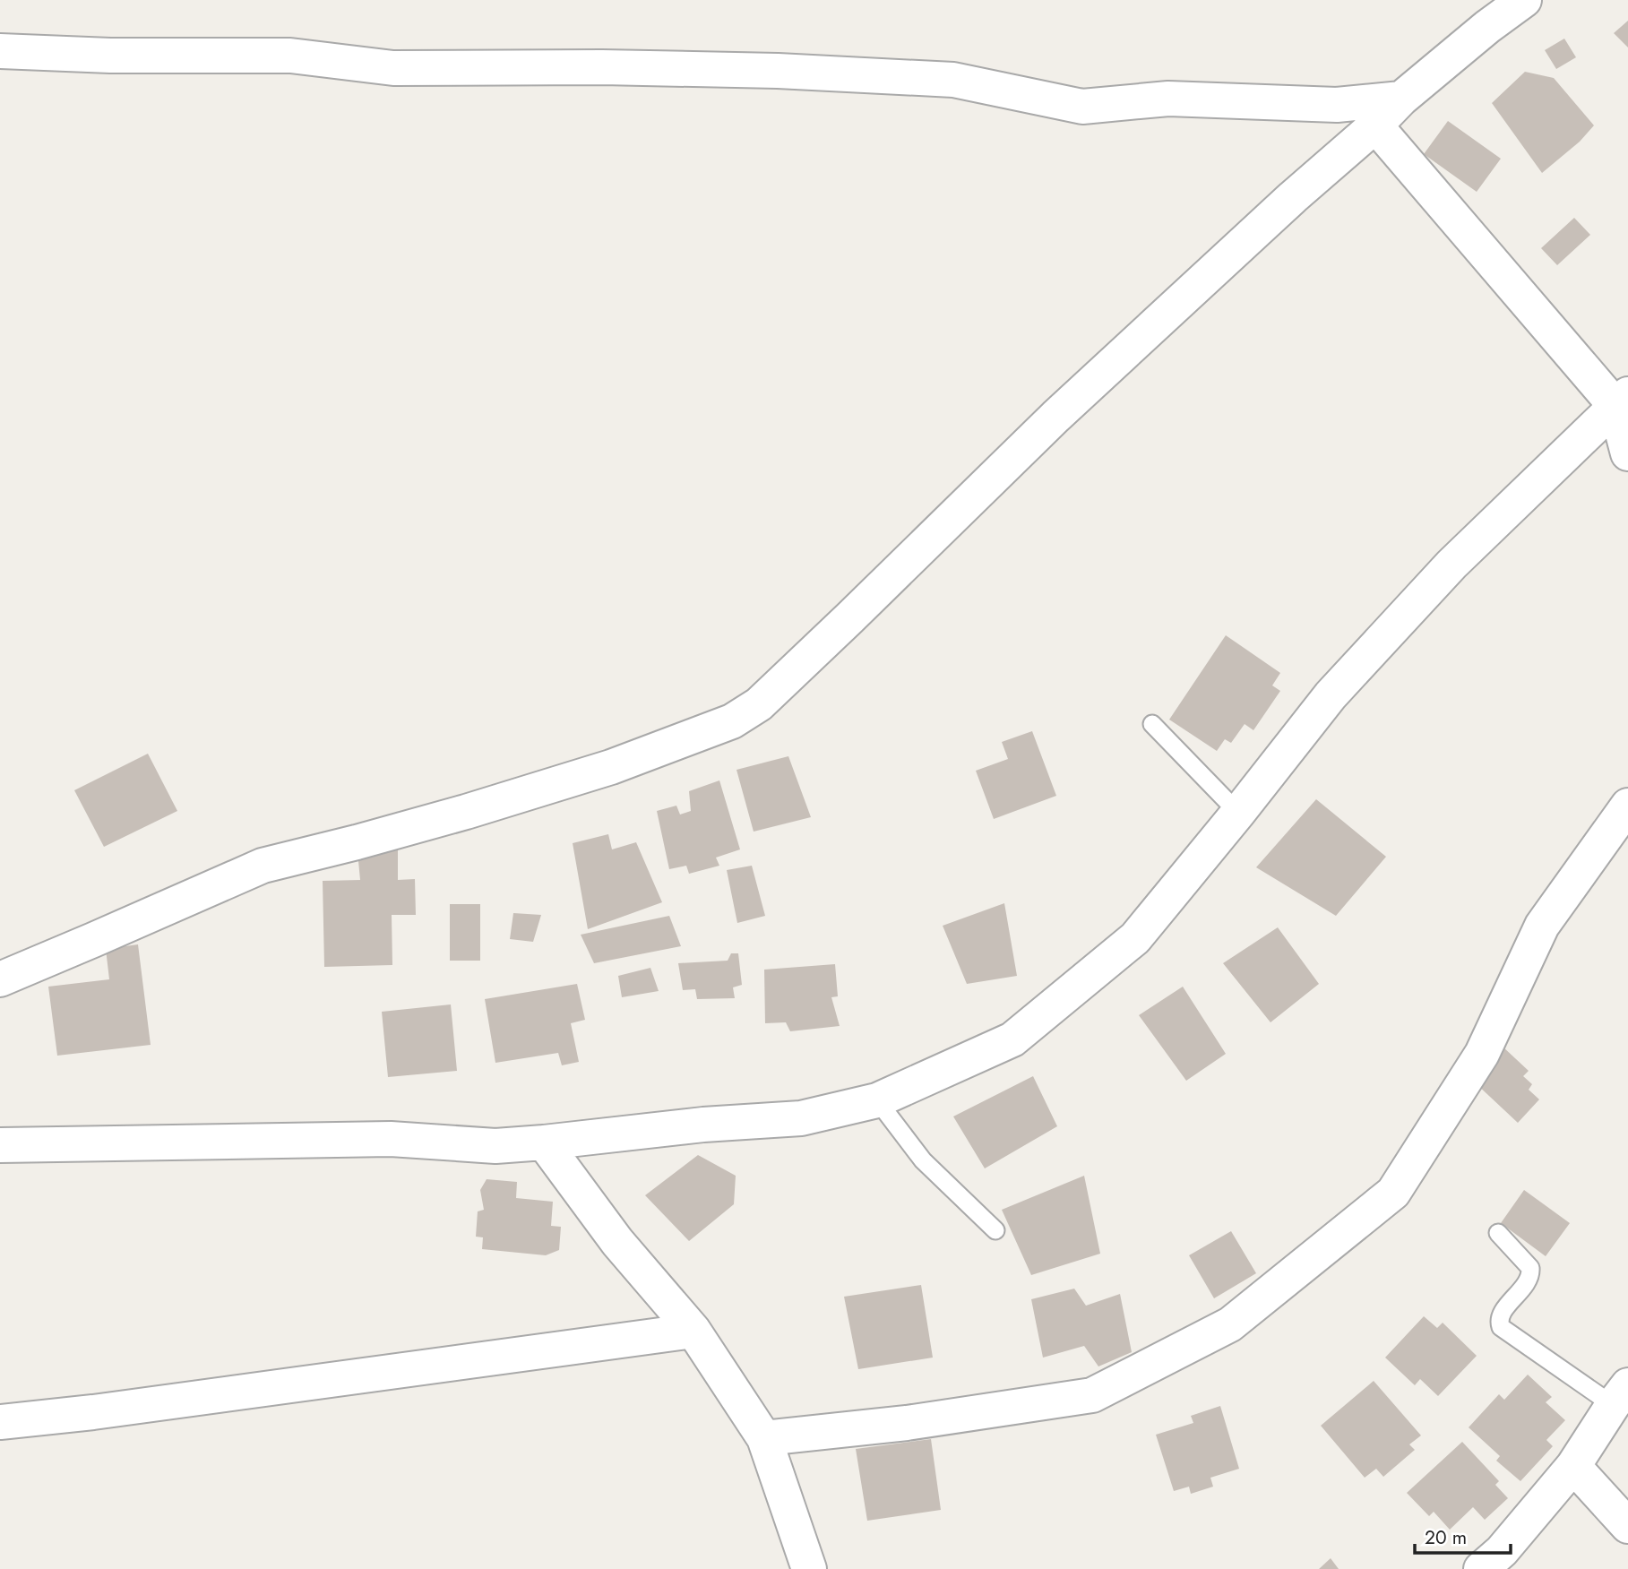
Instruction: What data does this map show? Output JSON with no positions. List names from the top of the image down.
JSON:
{
  "scale_bar": "20 m"
}
